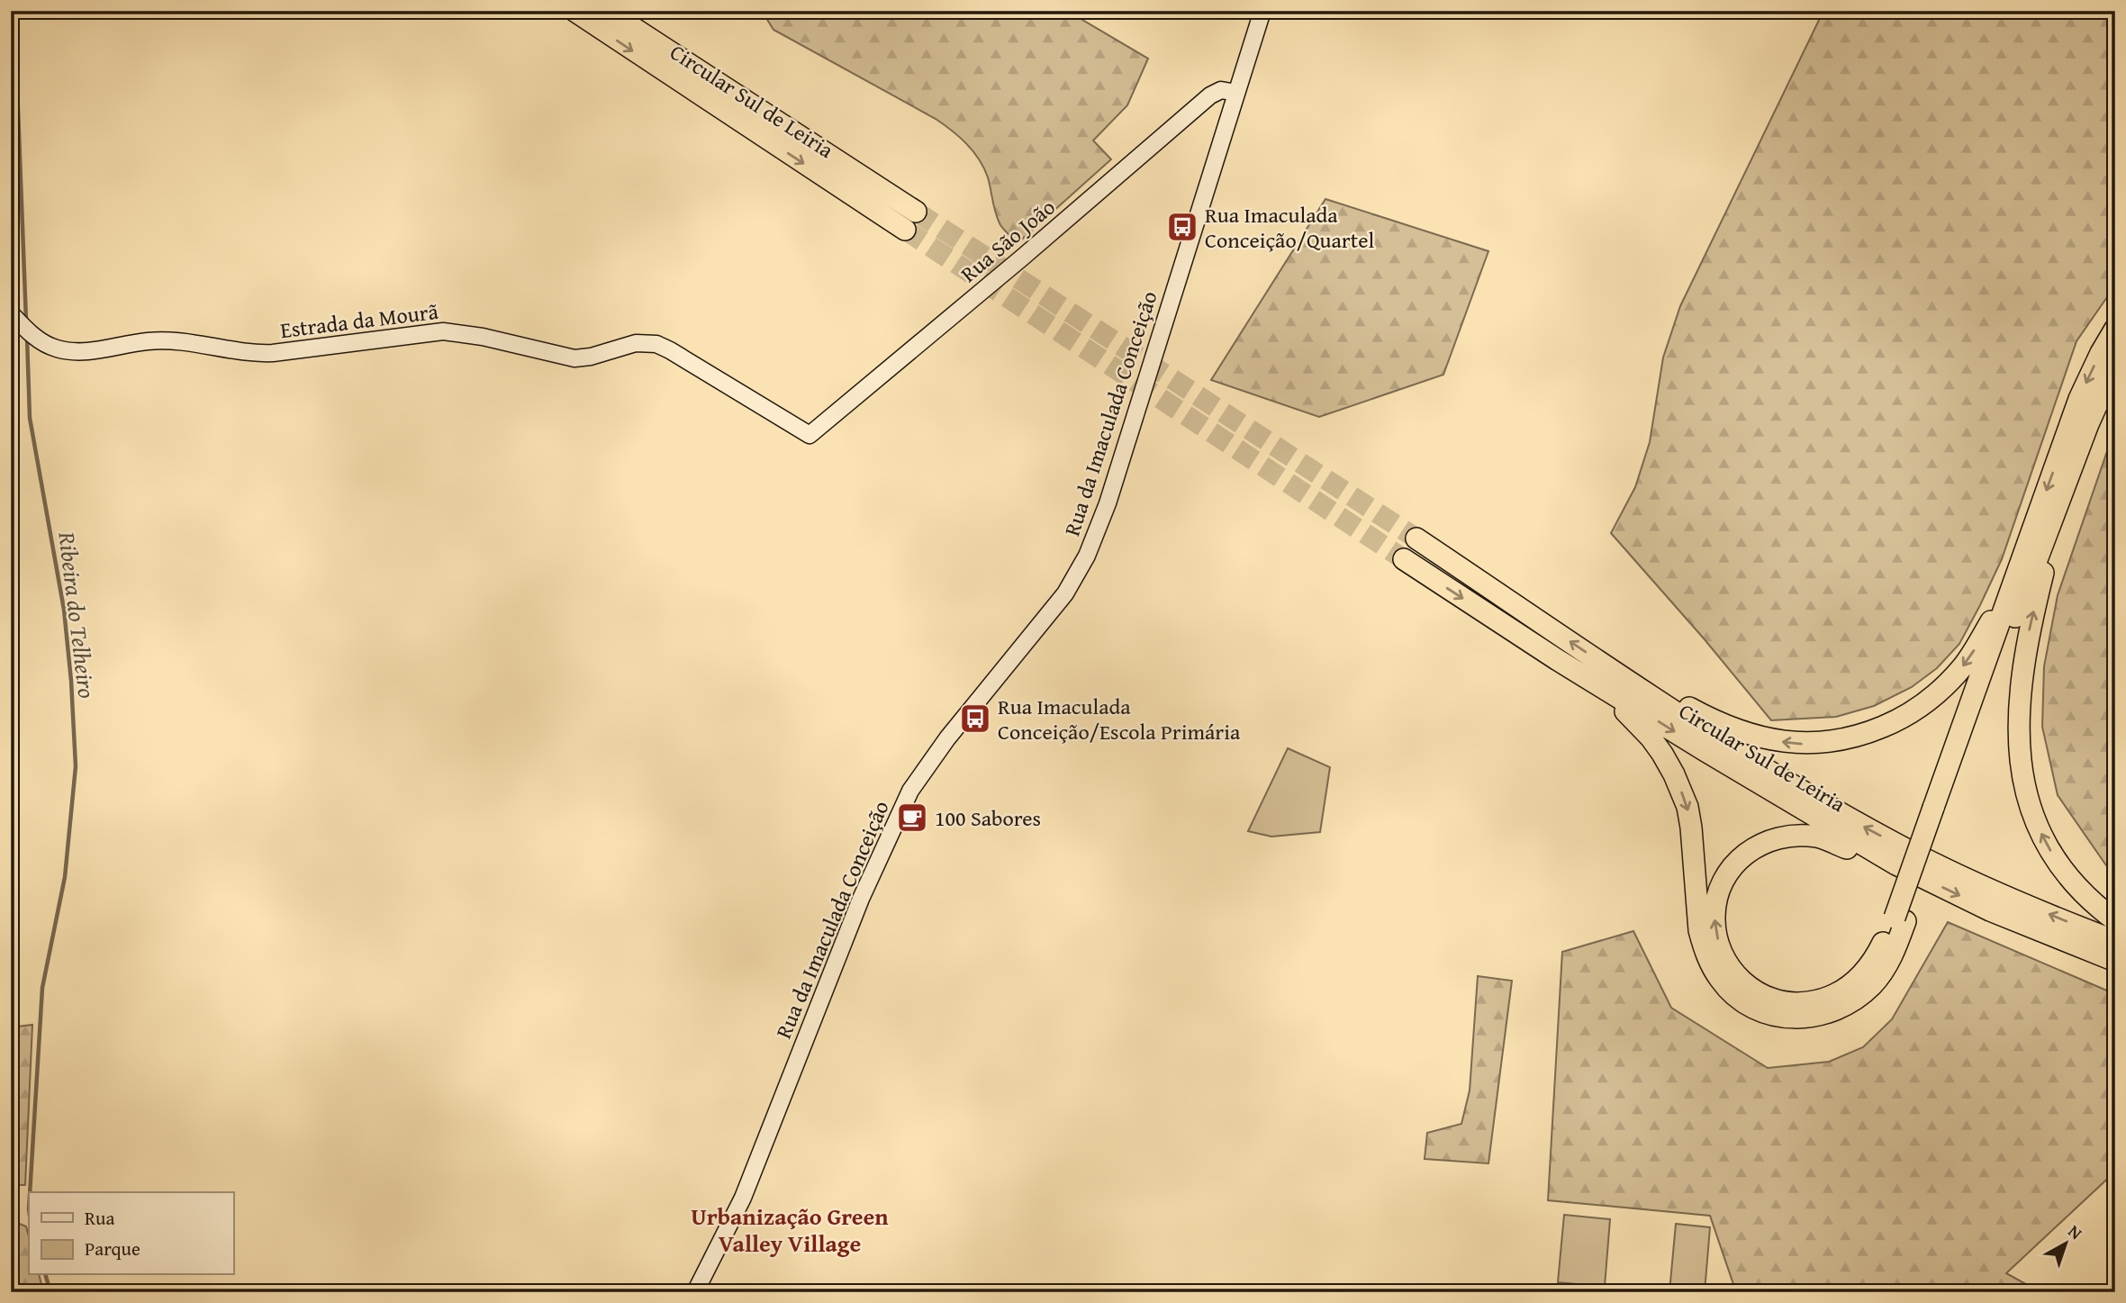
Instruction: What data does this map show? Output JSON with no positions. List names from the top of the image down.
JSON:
{
  "streets": {
    "highway": ["Circular Sul de Leiria"],
    "main road": ["Rua São João", "Estrada da Mourã", "Rua da Imaculada Conceição"]
  },
  "crossings": [
    ["Rua São João", "Estrada da Mourã"],
    ["Rua São João", "Rua da Imaculada Conceição"]
  ],
  "districts": ["Urbanização Green Valley Village"],
  "water": ["Ribeira do Telheiro"],
  "places": {
    "bus stop": ["Rua Imaculada Conceição/Quartel", "Rua Imaculada Conceição/Escola Primária"],
    "cafe": ["100 Sabores"]
  },
  "legend": ["Rua", "Parque"],
  "north": "top right"
}
